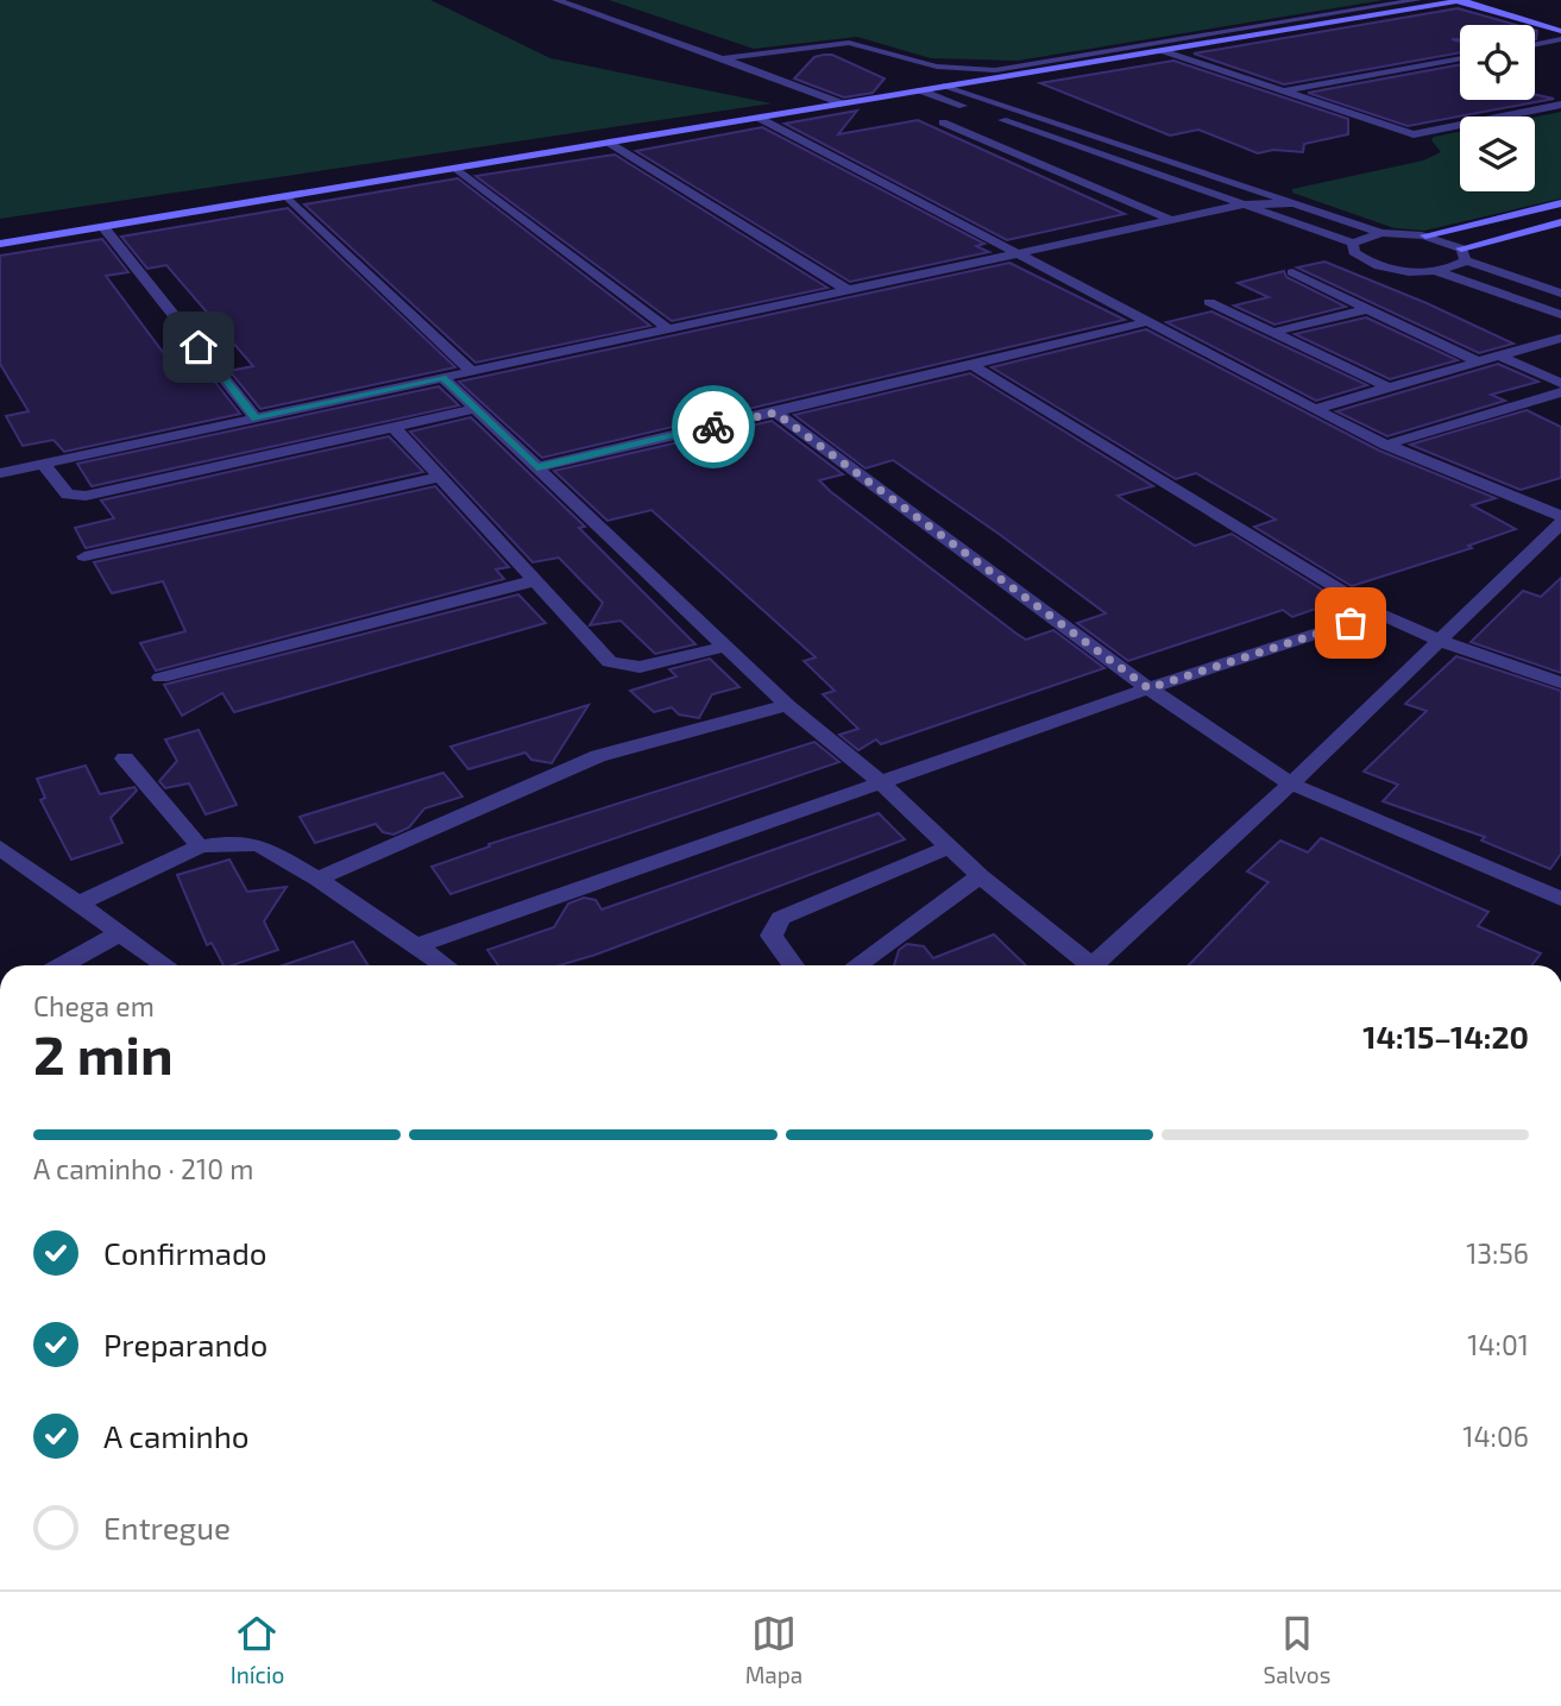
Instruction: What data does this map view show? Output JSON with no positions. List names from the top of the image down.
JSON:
{
  "page": {
    "heading": ["2 min", "Chega em", "14:15–14:20"],
    "bar": "A caminho · 210 m",
    "list": [
      ["Confirmado", "13:56"],
      ["Preparando", "14:01"],
      ["A caminho", "14:06"],
      "Entregue"
    ],
    "tabs": ["Início", "Mapa", "Salvos"]
  }
}
